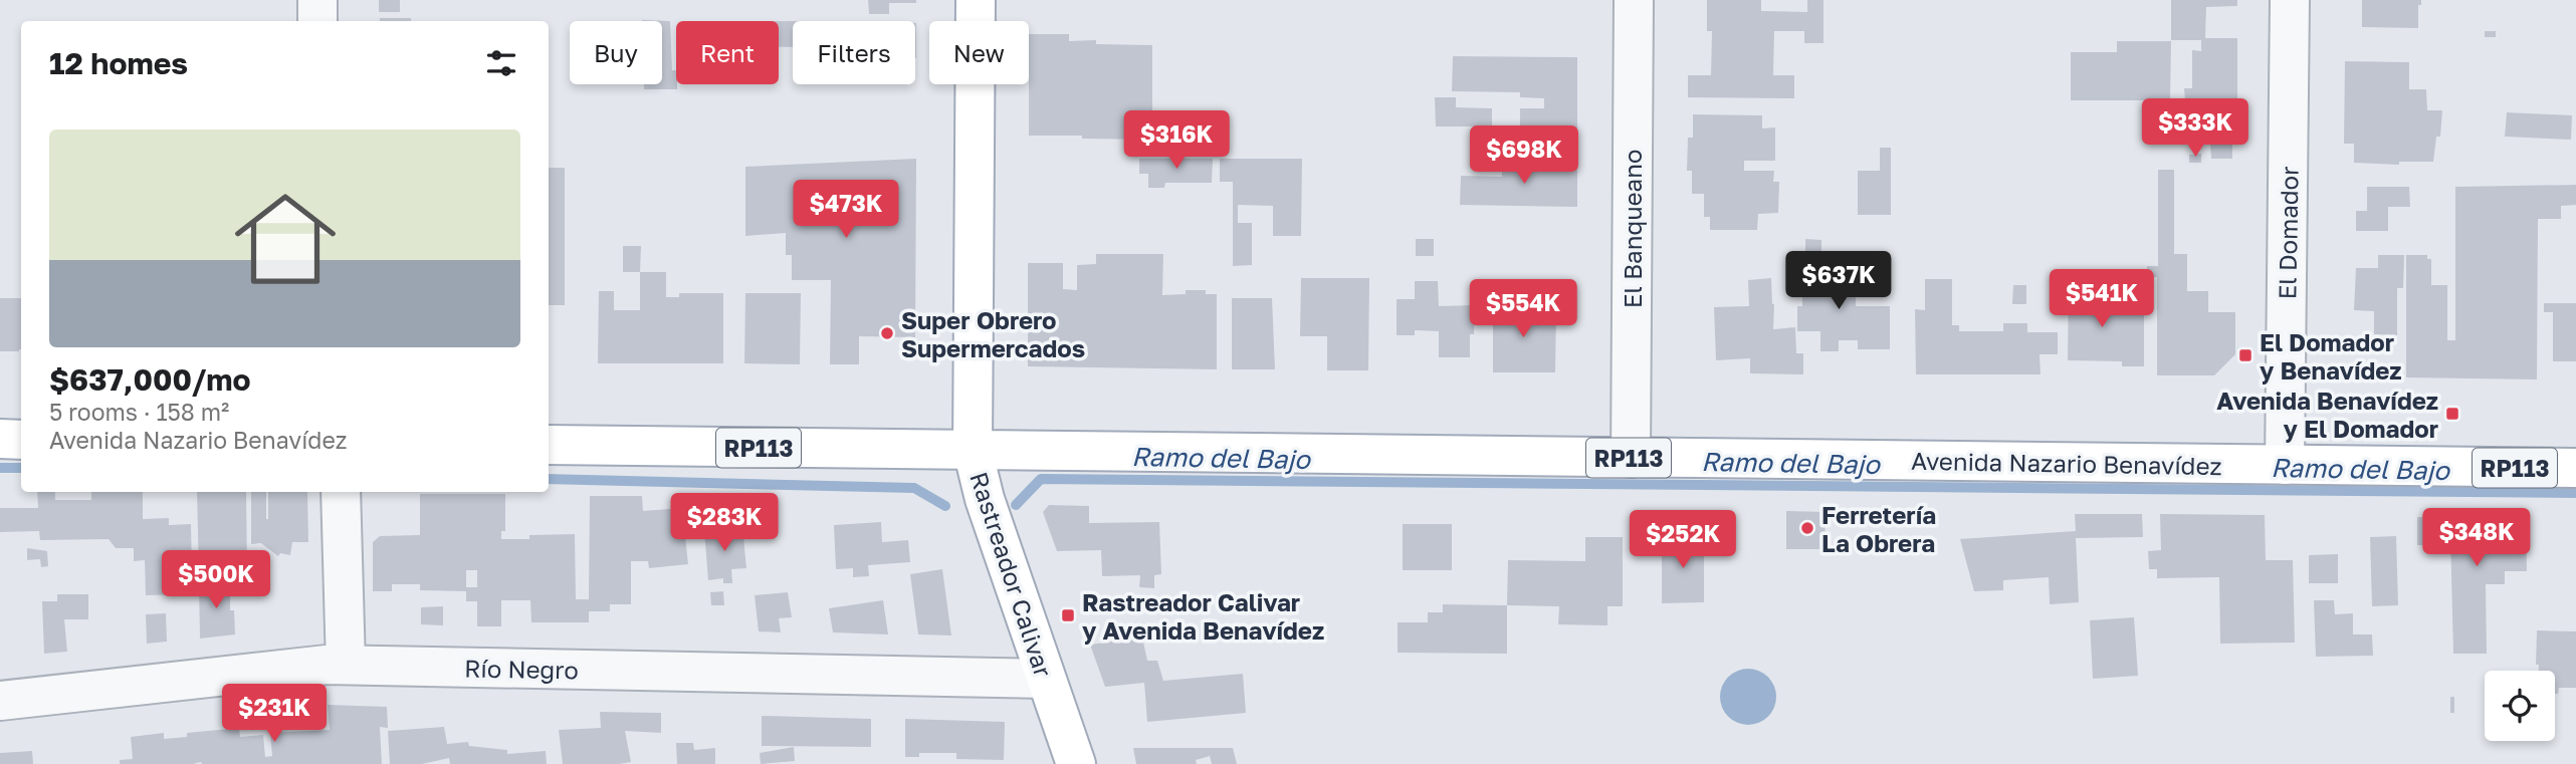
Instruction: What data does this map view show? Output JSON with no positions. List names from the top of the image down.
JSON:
{
  "streets": {
    "main road": ["RP113", "Avenida Nazario Benavídez", "Rastreador Calivar"],
    "street": ["El Banqueano", "El Domador", "Río Negro"]
  },
  "crossings": [
    ["El Banqueano", "Avenida Nazario Benavídez"],
    ["El Domador", "Avenida Nazario Benavídez"],
    ["Avenida Nazario Benavídez", "Rastreador Calivar"],
    ["Rastreador Calivar", "Río Negro"]
  ],
  "water": ["Ramo del Bajo"],
  "places": {
    "other": ["Super Obrero Supermercados", "Ferretería La Obrera"],
    "transit": ["El Domador y Benavídez", "Avenida Benavídez y El Domador", "Rastreador Calivar y Avenida Benavídez"]
  },
  "page": {
    "chip": [
      "Buy",
      "Rent",
      "Filters",
      "New"
    ],
    "heading": "12 homes",
    "price": [
      "$333K",
      "$316K",
      "$698K",
      "$473K",
      "$637K",
      "$541K",
      "$554K",
      "$283K",
      "$348K",
      "$252K",
      "$500K",
      "$231K"
    ],
    "list": [
      {
        "name": "$637,000/mo",
        "note": "5 rooms · 158 m² · Avenida Nazario Benavídez"
      }
    ]
  }
}
